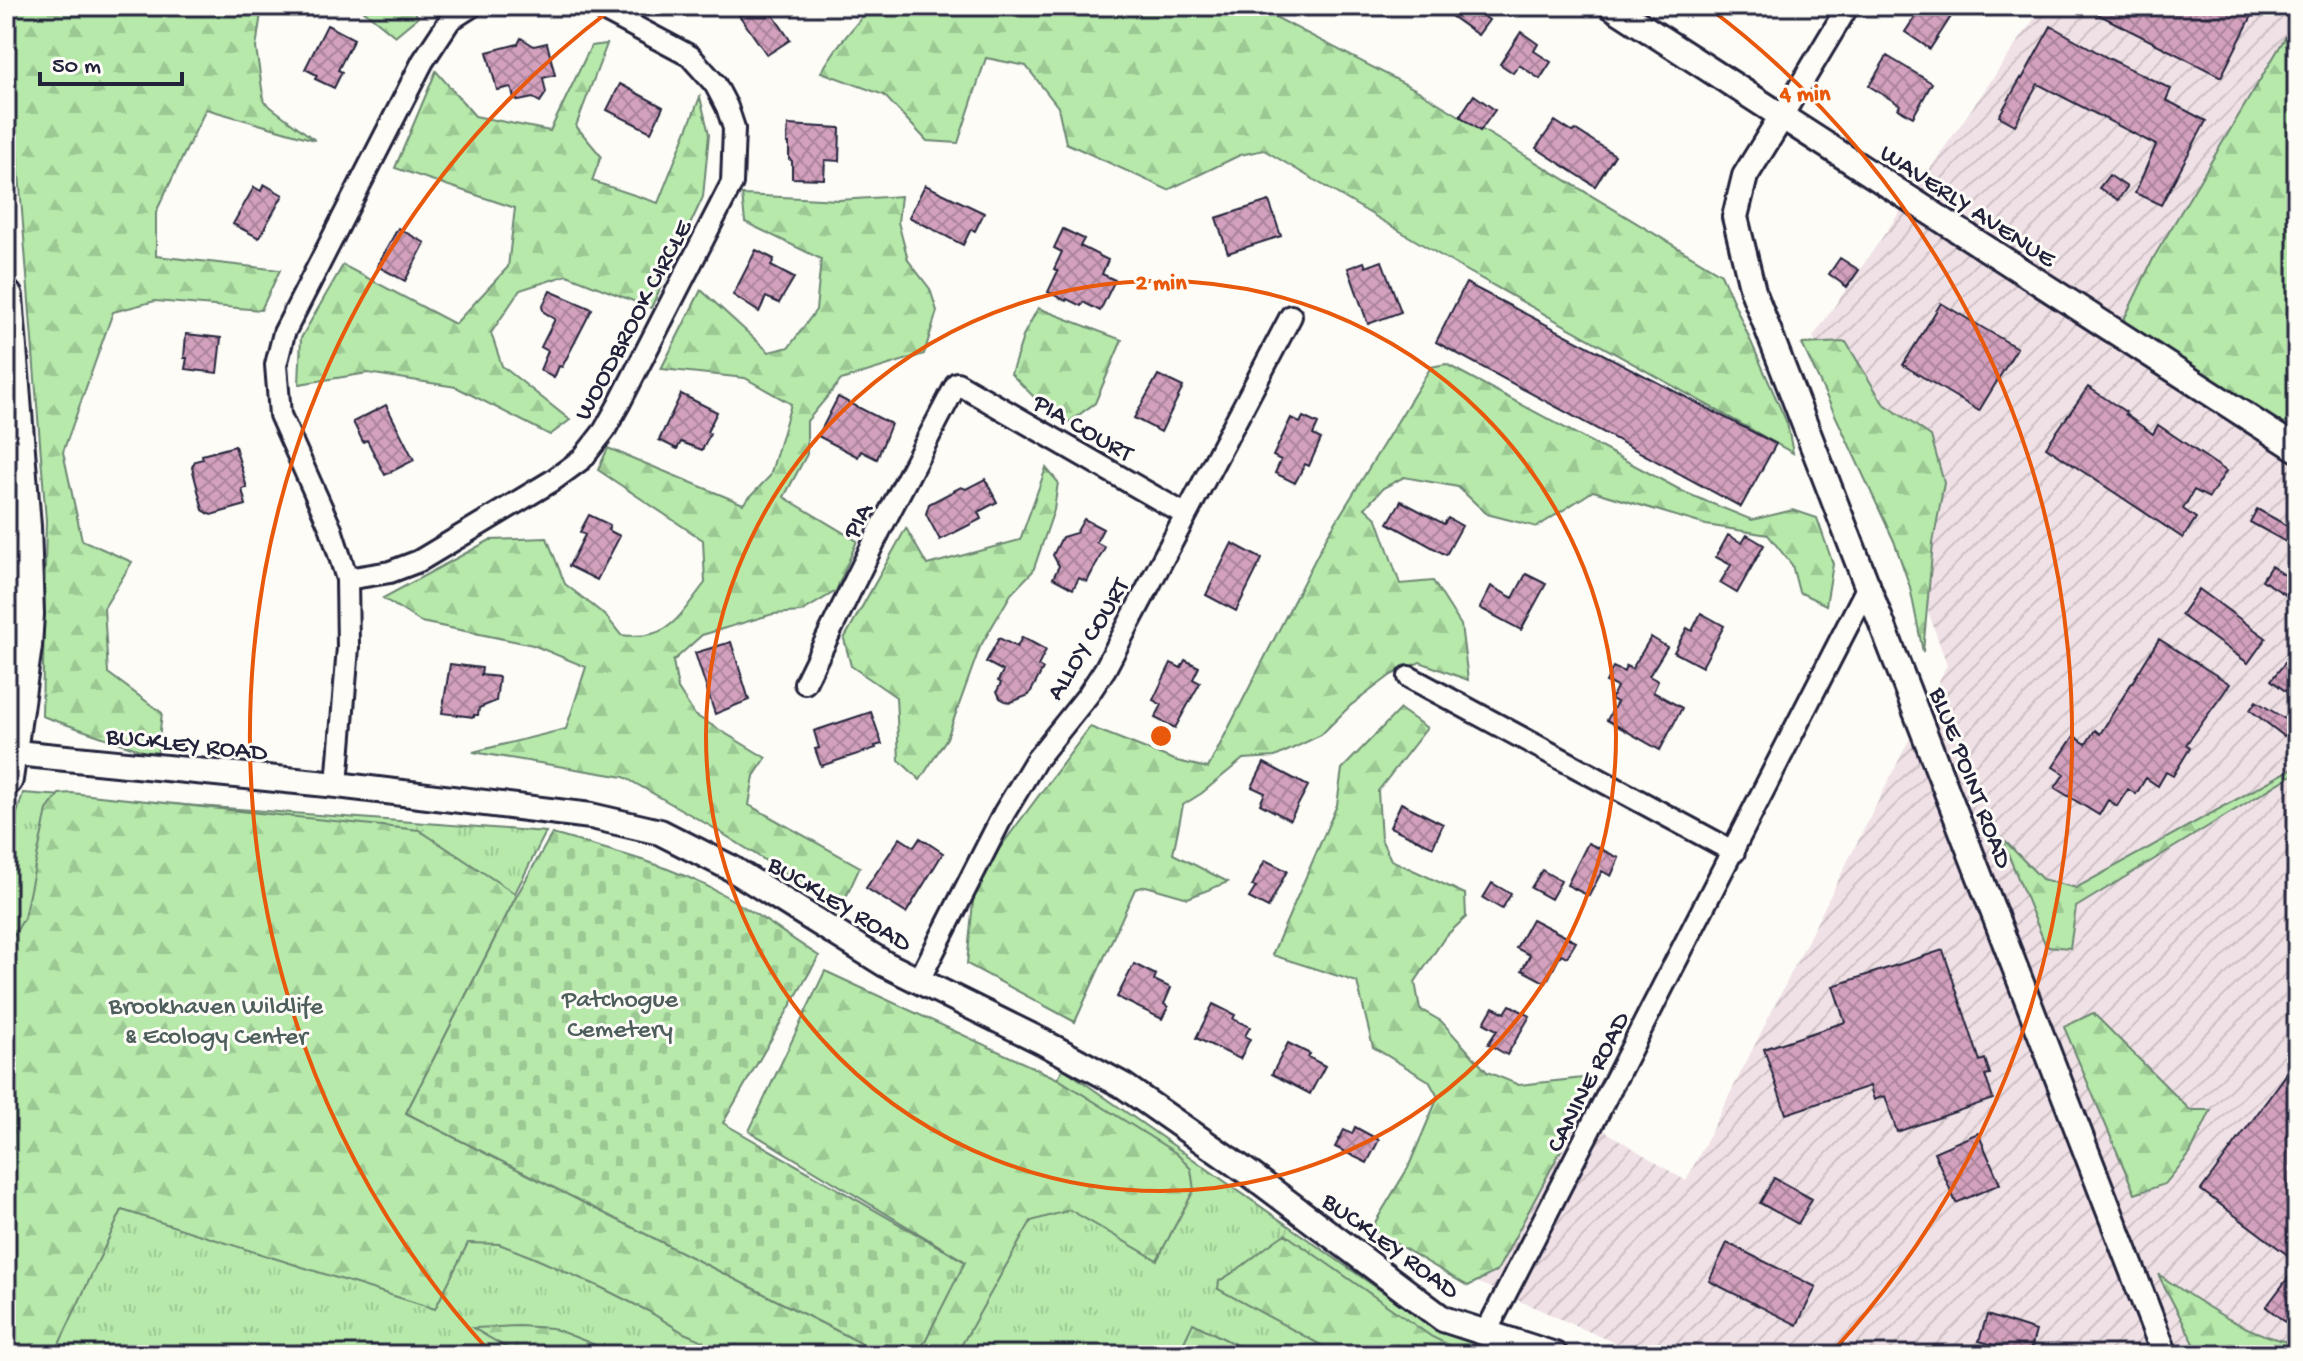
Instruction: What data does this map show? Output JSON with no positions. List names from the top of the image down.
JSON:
{
  "streets": {
    "street": [
      "WAVERLY AVENUE",
      "WOODBROOK CIRCLE",
      "PIA COURT",
      "PIA",
      "ALLOY COURT",
      "BUCKLEY ROAD",
      "BLUE POINT ROAD",
      "CANINE ROAD"
    ]
  },
  "crossings": [
    ["WAVERLY AVENUE", "BLUE POINT ROAD"],
    ["PIA COURT", "PIA"],
    ["PIA COURT", "ALLOY COURT"],
    ["ALLOY COURT", "BUCKLEY ROAD"],
    ["BUCKLEY ROAD", "CANINE ROAD"],
    ["BLUE POINT ROAD", "CANINE ROAD"]
  ],
  "parks": ["Patchogue Cemetery", "Brookhaven Wildlife & Ecology Center"],
  "scale_bar": "50 m",
  "rings": ["4 min", "2 min"]
}
